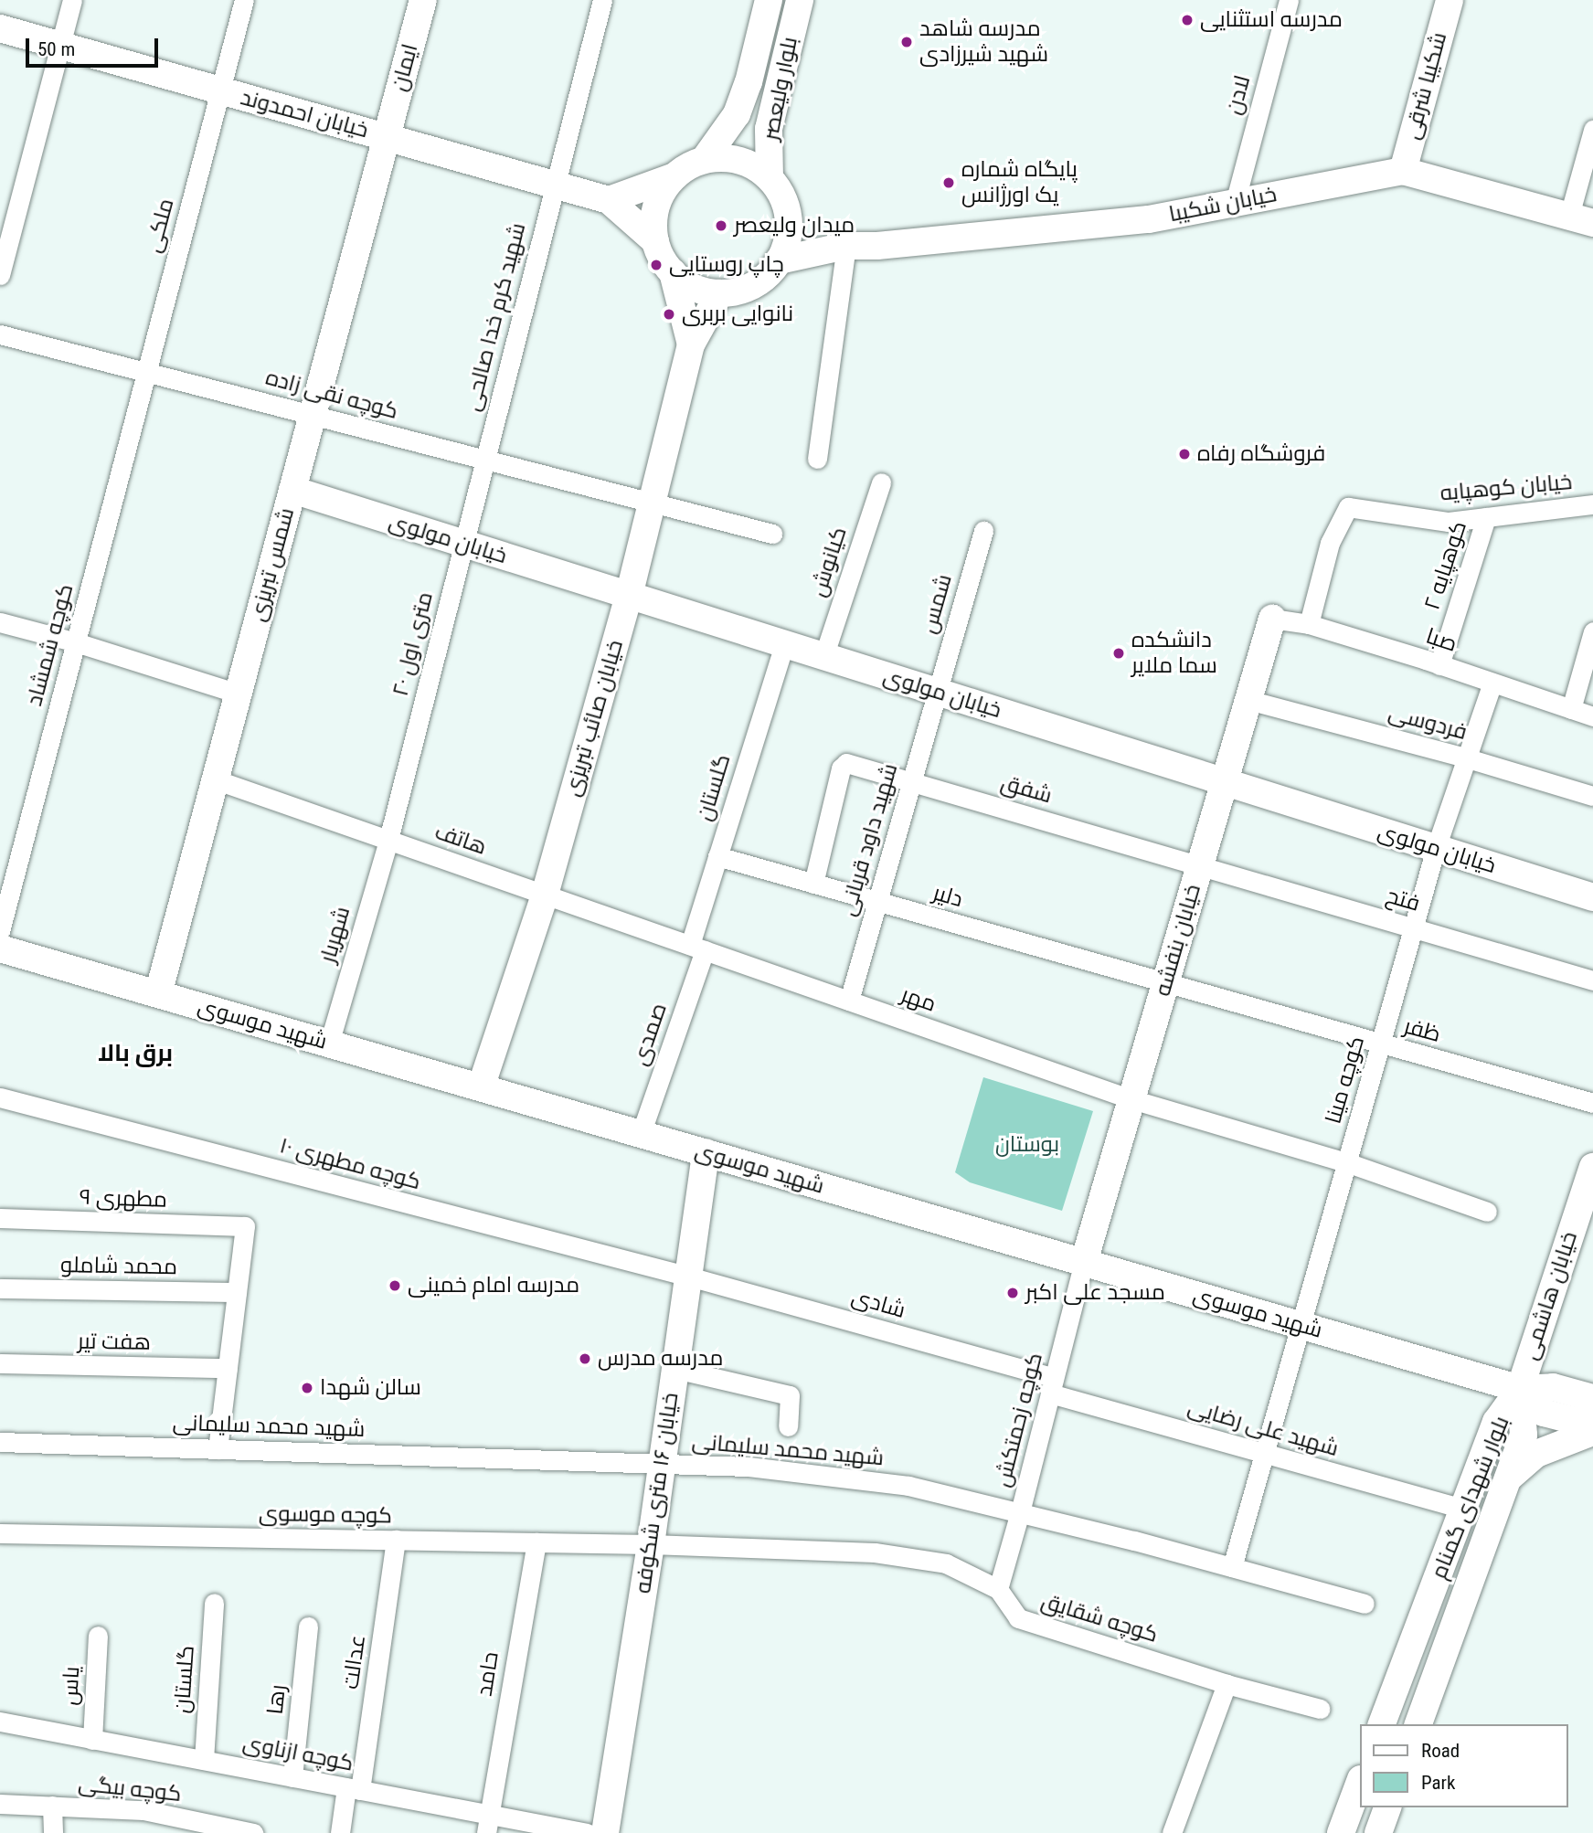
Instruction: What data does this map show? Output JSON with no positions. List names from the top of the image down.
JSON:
{
  "streets": {
    "main road": [
      "ایمان",
      "شکیبا شرقی",
      "بلوار ولیعصر",
      "خیابان احمدوند",
      "خیابان شکیبا",
      "خیابان مولوی",
      "شمس تبریزی",
      "خیابان صائب تبریزی",
      "خیابان بنفشه",
      "شهید موسوی",
      "خیابان هاشمی",
      "خیابان ۱۶ متری شکوفه",
      "بلوار شهدای گمنام"
    ],
    "street": [
      "لادن",
      "ملکی",
      "شهید کرم خدا صالحی",
      "کوچه نقی زاده",
      "خیابان کوهپایه",
      "کیانوش",
      "کوهپایه ۲",
      "شمس",
      "صبا",
      "۲۰ متری اول",
      "کوچه شمشاد",
      "فردوسی",
      "گلستان",
      "شفق",
      "هاتف",
      "شهید داود قربانی",
      "دلیر",
      "فتح",
      "شهریار",
      "مهر",
      "ظفر",
      "صمدی",
      "کوچه مینا",
      "کوچه مطهری ۱۰",
      "مطهری ۹",
      "محمد شاملو",
      "شادی",
      "هفت تیر",
      "کوچه زحمتکش",
      "شهید محمد سلیمانی",
      "شهید علی رضایی",
      "کوچه موسوی",
      "کوچه شقایق",
      "عدالت",
      "حامد",
      "یاس",
      "رها",
      "کوچه ازناوی",
      "کوچه بیگی"
    ]
  },
  "crossings": [
    ["ایمان", "خیابان احمدوند"],
    ["ایمان", "شمس تبریزی"],
    ["شکیبا شرقی", "خیابان شکیبا"],
    ["لادن", "خیابان شکیبا"],
    ["خیابان احمدوند", "ملکی"],
    ["خیابان احمدوند", "شهید کرم خدا صالحی"],
    ["خیابان احمدوند", "شمس تبریزی"],
    ["ملکی", "کوچه نقی زاده"],
    ["ملکی", "کوچه شمشاد"],
    ["شهید کرم خدا صالحی", "کوچه نقی زاده"],
    ["شهید کرم خدا صالحی", "۲۰ متری اول"],
    ["کوچه نقی زاده", "شمس تبریزی"],
    ["کوچه نقی زاده", "۲۰ متری اول"],
    ["کوچه نقی زاده", "کوچه شمشاد"],
    ["کوچه نقی زاده", "خیابان صائب تبریزی"],
    ["خیابان کوهپایه", "کوهپایه ۲"],
    ["خیابان کوهپایه", "صبا"],
    ["خیابان مولوی", "کیانوش"],
    ["خیابان مولوی", "شمس تبریزی"],
    ["خیابان مولوی", "شمس"],
    ["خیابان مولوی", "۲۰ متری اول"],
    ["خیابان مولوی", "خیابان صائب تبریزی"],
    ["خیابان مولوی", "گلستان"],
    ["خیابان مولوی", "شهید داود قربانی"],
    ["خیابان مولوی", "خیابان بنفشه"],
    ["خیابان مولوی", "کوچه مینا"],
    ["شمس تبریزی", "هاتف"],
    ["شمس تبریزی", "شهید موسوی"],
    ["کوهپایه ۲", "صبا"],
    ["شمس", "شهید داود قربانی"],
    ["صبا", "خیابان بنفشه"],
    ["صبا", "کوچه مینا"],
    ["۲۰ متری اول", "هاتف"],
    ["۲۰ متری اول", "شهریار"],
    ["خیابان صائب تبریزی", "هاتف"],
    ["خیابان صائب تبریزی", "شهید موسوی"],
    ["فردوسی", "خیابان بنفشه"],
    ["فردوسی", "کوچه مینا"],
    ["گلستان", "هاتف"],
    ["گلستان", "دلیر"],
    ["گلستان", "مهر"],
    ["گلستان", "صمدی"],
    ["گلستان", "کوچه ازناوی"],
    ["شفق", "شهید داود قربانی"],
    ["شفق", "دلیر"],
    ["شفق", "فتح"],
    ["شفق", "خیابان بنفشه"],
    ["هاتف", "شهریار"],
    ["هاتف", "مهر"],
    ["هاتف", "صمدی"],
    ["شهید داود قربانی", "دلیر"],
    ["شهید داود قربانی", "مهر"],
    ["دلیر", "خیابان بنفشه"],
    ["دلیر", "ظفر"],
    ["فتح", "خیابان بنفشه"],
    ["فتح", "کوچه مینا"],
    ["شهریار", "شهید موسوی"],
    ["خیابان بنفشه", "مهر"],
    ["خیابان بنفشه", "شهید موسوی"],
    ["خیابان بنفشه", "ظفر"],
    ["خیابان بنفشه", "کوچه زحمتکش"],
    ["مهر", "صمدی"],
    ["مهر", "کوچه مینا"],
    ["شهید موسوی", "صمدی"],
    ["شهید موسوی", "کوچه مینا"],
    ["شهید موسوی", "خیابان هاشمی"],
    ["شهید موسوی", "کوچه زحمتکش"],
    ["شهید موسوی", "خیابان ۱۶ متری شکوفه"],
    ["شهید موسوی", "بلوار شهدای گمنام"],
    ["ظفر", "کوچه مینا"],
    ["کوچه مینا", "شهید محمد سلیمانی"],
    ["کوچه مینا", "شهید علی رضایی"],
    ["کوچه مطهری ۱۰", "شادی"],
    ["کوچه مطهری ۱۰", "خیابان ۱۶ متری شکوفه"],
    ["مطهری ۹", "محمد شاملو"],
    ["خیابان هاشمی", "بلوار شهدای گمنام"],
    ["شادی", "کوچه زحمتکش"],
    ["شادی", "شهید علی رضایی"],
    ["شادی", "خیابان ۱۶ متری شکوفه"],
    ["کوچه زحمتکش", "شهید محمد سلیمانی"],
    ["کوچه زحمتکش", "شهید علی رضایی"],
    ["کوچه زحمتکش", "کوچه شقایق"],
    ["شهید محمد سلیمانی", "خیابان ۱۶ متری شکوفه"],
    ["شهید علی رضایی", "بلوار شهدای گمنام"],
    ["خیابان ۱۶ متری شکوفه", "کوچه موسوی"],
    ["خیابان ۱۶ متری شکوفه", "کوچه شقایق"],
    ["کوچه موسوی", "کوچه شقایق"],
    ["کوچه موسوی", "عدالت"],
    ["کوچه موسوی", "حامد"],
    ["عدالت", "کوچه ازناوی"],
    ["حامد", "کوچه ازناوی"],
    ["یاس", "کوچه ازناوی"],
    ["رها", "کوچه ازناوی"]
  ],
  "districts": ["برق بالا"],
  "parks": ["بوستان"],
  "places": [
    "مدرسه استثنایی",
    "مدرسه شاهد شهید شیرزادی",
    "پایگاه شماره یک اورژانس",
    "میدان ولیعصر",
    "چاپ روستایی",
    "نانوایی بربری",
    "فروشگاه رفاه",
    "دانشکده سما ملایر",
    "مدرسه امام خمینی",
    "مسجد علی اکبر",
    "مدرسه مدرس",
    "سالن شهدا"
  ],
  "legend": ["Road", "Park"],
  "scale_bar": "50 m"
}
